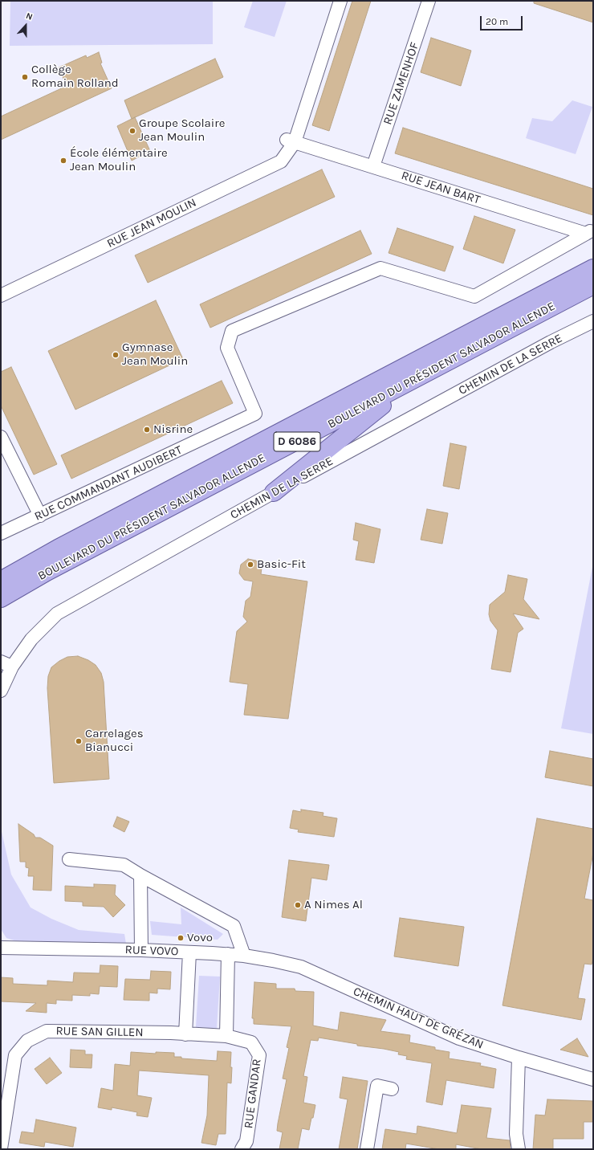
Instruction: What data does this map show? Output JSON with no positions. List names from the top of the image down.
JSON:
{
  "streets": {
    "main road": ["BOULEVARD DU PRÉSIDENT SALVADOR ALLENDE", "D 6086"],
    "street": [
      "RUE ZAMENHOF",
      "RUE JEAN BART",
      "RUE JEAN MOULIN",
      "CHEMIN DE LA SERRE",
      "RUE COMMANDANT AUDIBERT",
      "RUE VOVO",
      "CHEMIN HAUT DE GRÉZAN",
      "RUE SAN GILLEN",
      "RUE GANDAR"
    ]
  },
  "crossings": [
    ["RUE ZAMENHOF", "RUE JEAN BART"],
    ["RUE JEAN BART", "RUE JEAN MOULIN"],
    ["RUE JEAN BART", "RUE COMMANDANT AUDIBERT"],
    ["RUE VOVO", "CHEMIN HAUT DE GRÉZAN"],
    ["RUE SAN GILLEN", "RUE GANDAR"]
  ],
  "places": [
    "Collège Romain Rolland",
    "Groupe Scolaire Jean Moulin",
    "École élémentaire Jean Moulin",
    "Gymnase Jean Moulin",
    "Nisrine",
    "Basic-Fit",
    "Carrelages Bianucci",
    "A Nimes Al",
    "Vovo"
  ],
  "scale_bar": "20 m",
  "north": "top"
}
